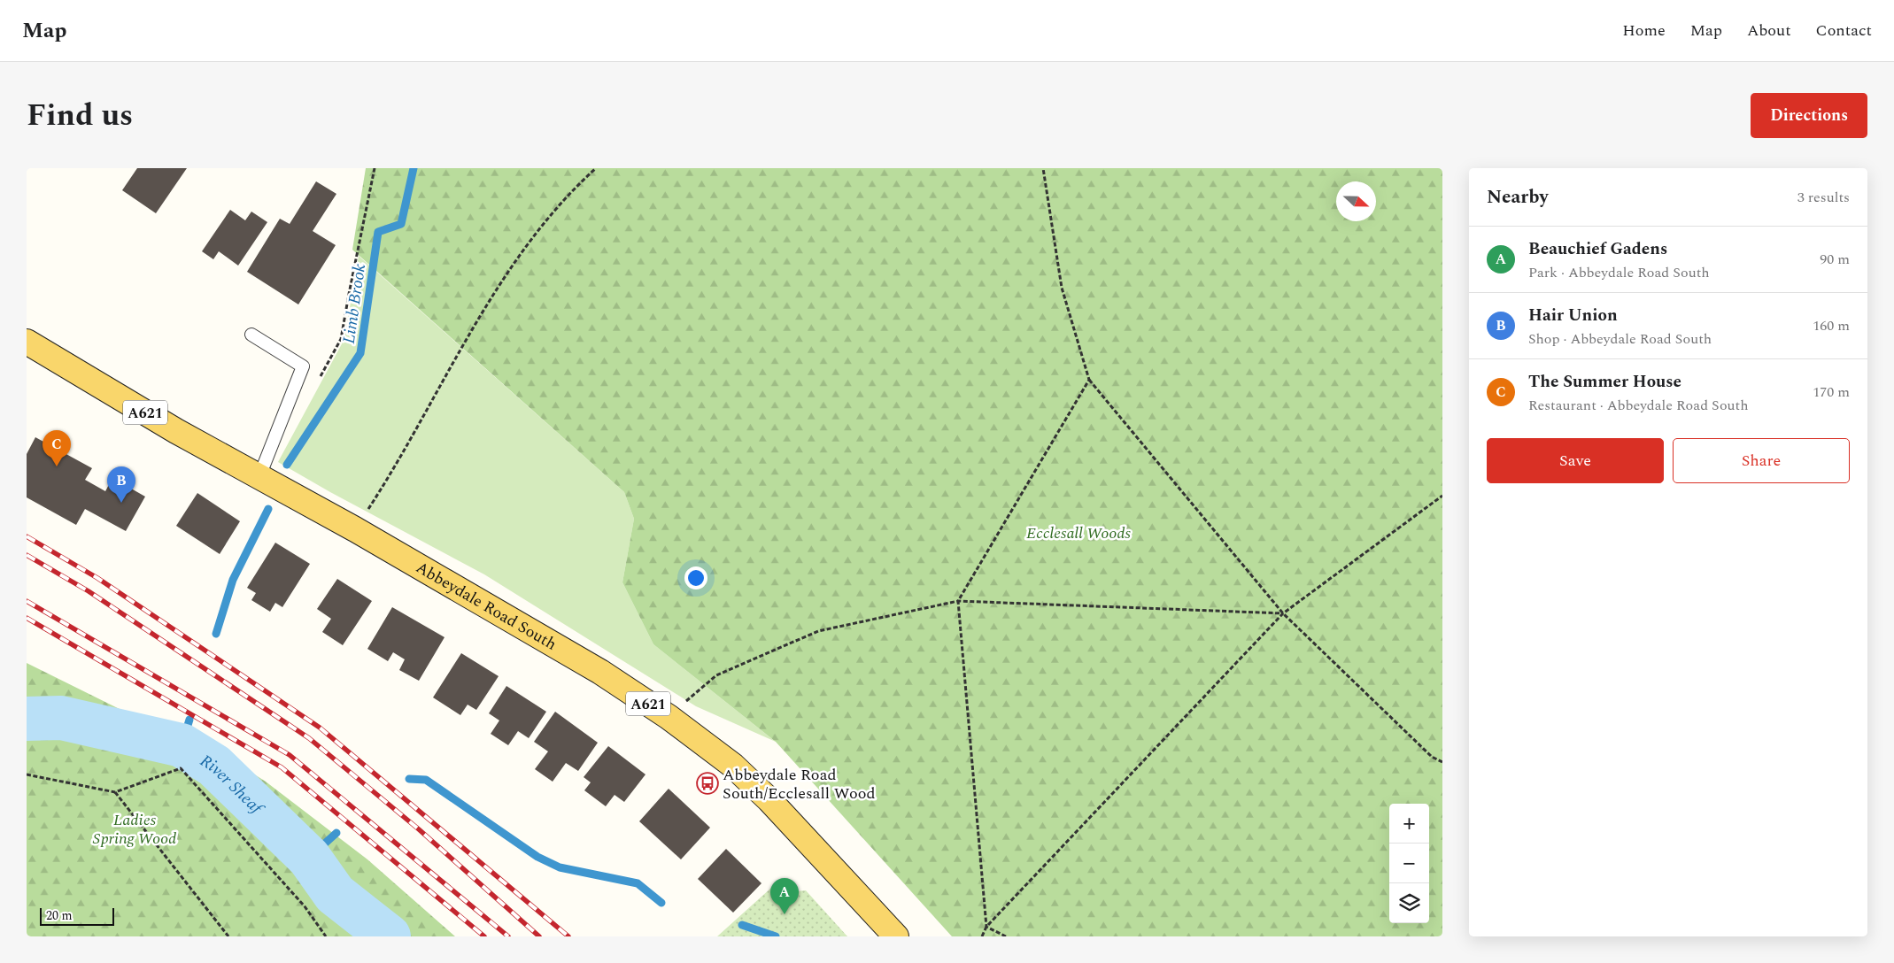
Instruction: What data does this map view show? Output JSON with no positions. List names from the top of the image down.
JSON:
{
  "streets": {
    "main road": ["A621", "Abbeydale Road South"]
  },
  "water": ["Limb Brook", "River Sheaf"],
  "parks": ["Ecclesall Woods", "Ladies Spring Wood"],
  "places": {
    "bus stop": ["Abbeydale Road South/Ecclesall Wood"]
  },
  "scale_bar": "20 m",
  "north": "right",
  "page": {
    "header": "Map",
    "nav": [
      "Home",
      "Map",
      "About",
      "Contact"
    ],
    "title": "Find us",
    "buttons": [
      "Directions",
      ["Save", "Share"]
    ],
    "heading": ["Nearby", "3 results"],
    "list": [
      {
        "mark": "A",
        "name": "Beauchief Gadens",
        "note": "Park · Abbeydale Road South",
        "value": "90 m"
      },
      {
        "mark": "B",
        "name": "Hair Union",
        "note": "Shop · Abbeydale Road South",
        "value": "160 m"
      },
      {
        "mark": "C",
        "name": "The Summer House",
        "note": "Restaurant · Abbeydale Road South",
        "value": "170 m"
      }
    ],
    "pins": ["C", "B", "A"],
    "map_buttons": ["+", "−"],
    "scale": "20 m"
  }
}
